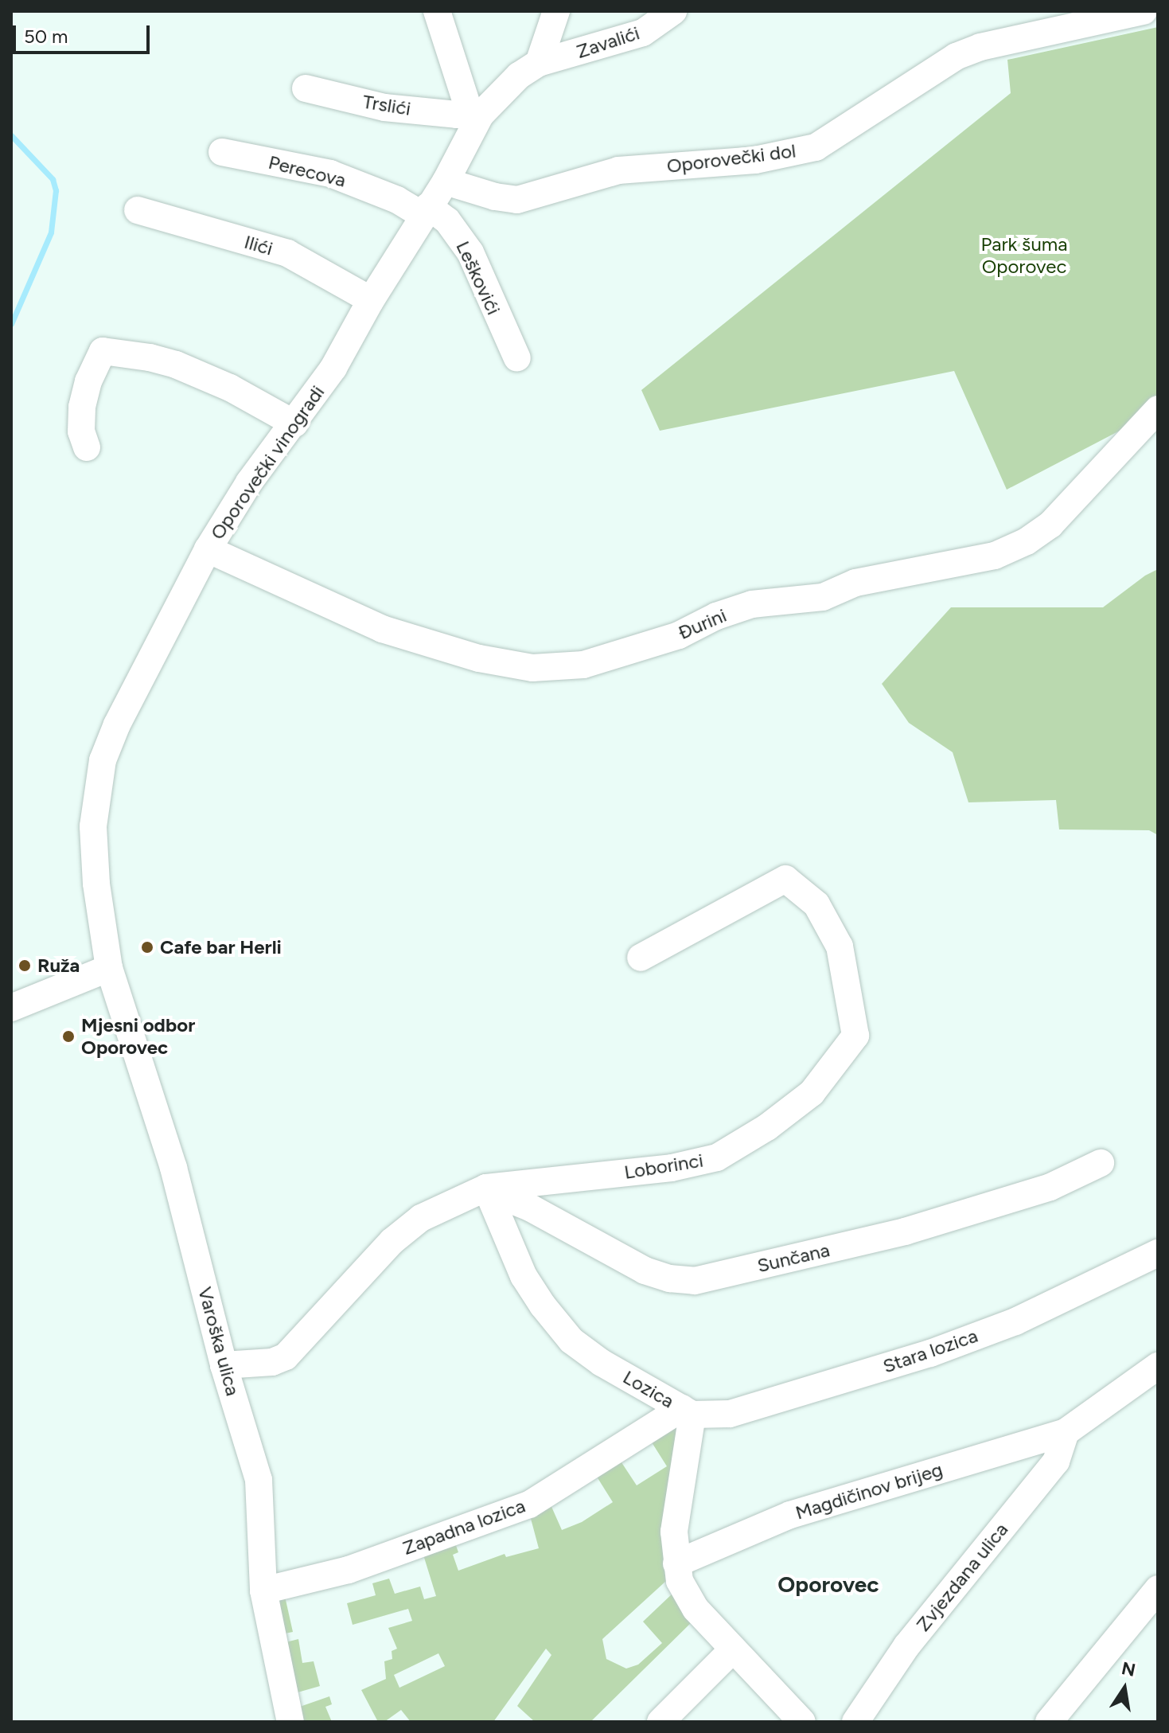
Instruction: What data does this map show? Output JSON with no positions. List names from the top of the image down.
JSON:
{
  "streets": {
    "street": [
      "Zavalići",
      "Trslići",
      "Oporovečki dol",
      "Perecova",
      "Ilići",
      "Leškovići",
      "Oporovečki vinogradi",
      "Đurini",
      "Loborinci",
      "Sunčana",
      "Varoška ulica",
      "Stara lozica",
      "Lozica",
      "Magdičinov brijeg",
      "Zapadna lozica",
      "Zvjezdana ulica"
    ]
  },
  "crossings": [
    ["Zavalići", "Oporovečki vinogradi"],
    ["Trslići", "Oporovečki vinogradi"],
    ["Oporovečki dol", "Oporovečki vinogradi"],
    ["Perecova", "Leškovići"],
    ["Perecova", "Oporovečki vinogradi"],
    ["Ilići", "Oporovečki vinogradi"],
    ["Leškovići", "Oporovečki vinogradi"],
    ["Oporovečki vinogradi", "Đurini"],
    ["Oporovečki vinogradi", "Varoška ulica"],
    ["Loborinci", "Sunčana"],
    ["Loborinci", "Varoška ulica"],
    ["Loborinci", "Lozica"],
    ["Sunčana", "Lozica"],
    ["Varoška ulica", "Zapadna lozica"],
    ["Stara lozica", "Lozica"],
    ["Stara lozica", "Zapadna lozica"],
    ["Lozica", "Magdičinov brijeg"],
    ["Lozica", "Zapadna lozica"],
    ["Magdičinov brijeg", "Zvjezdana ulica"]
  ],
  "districts": ["Oporovec"],
  "parks": ["Park šuma Oporovec"],
  "places": ["Cafe bar Herli", "Ruža", "Mjesni odbor Oporovec"],
  "scale_bar": "50 m",
  "north": "top"
}
